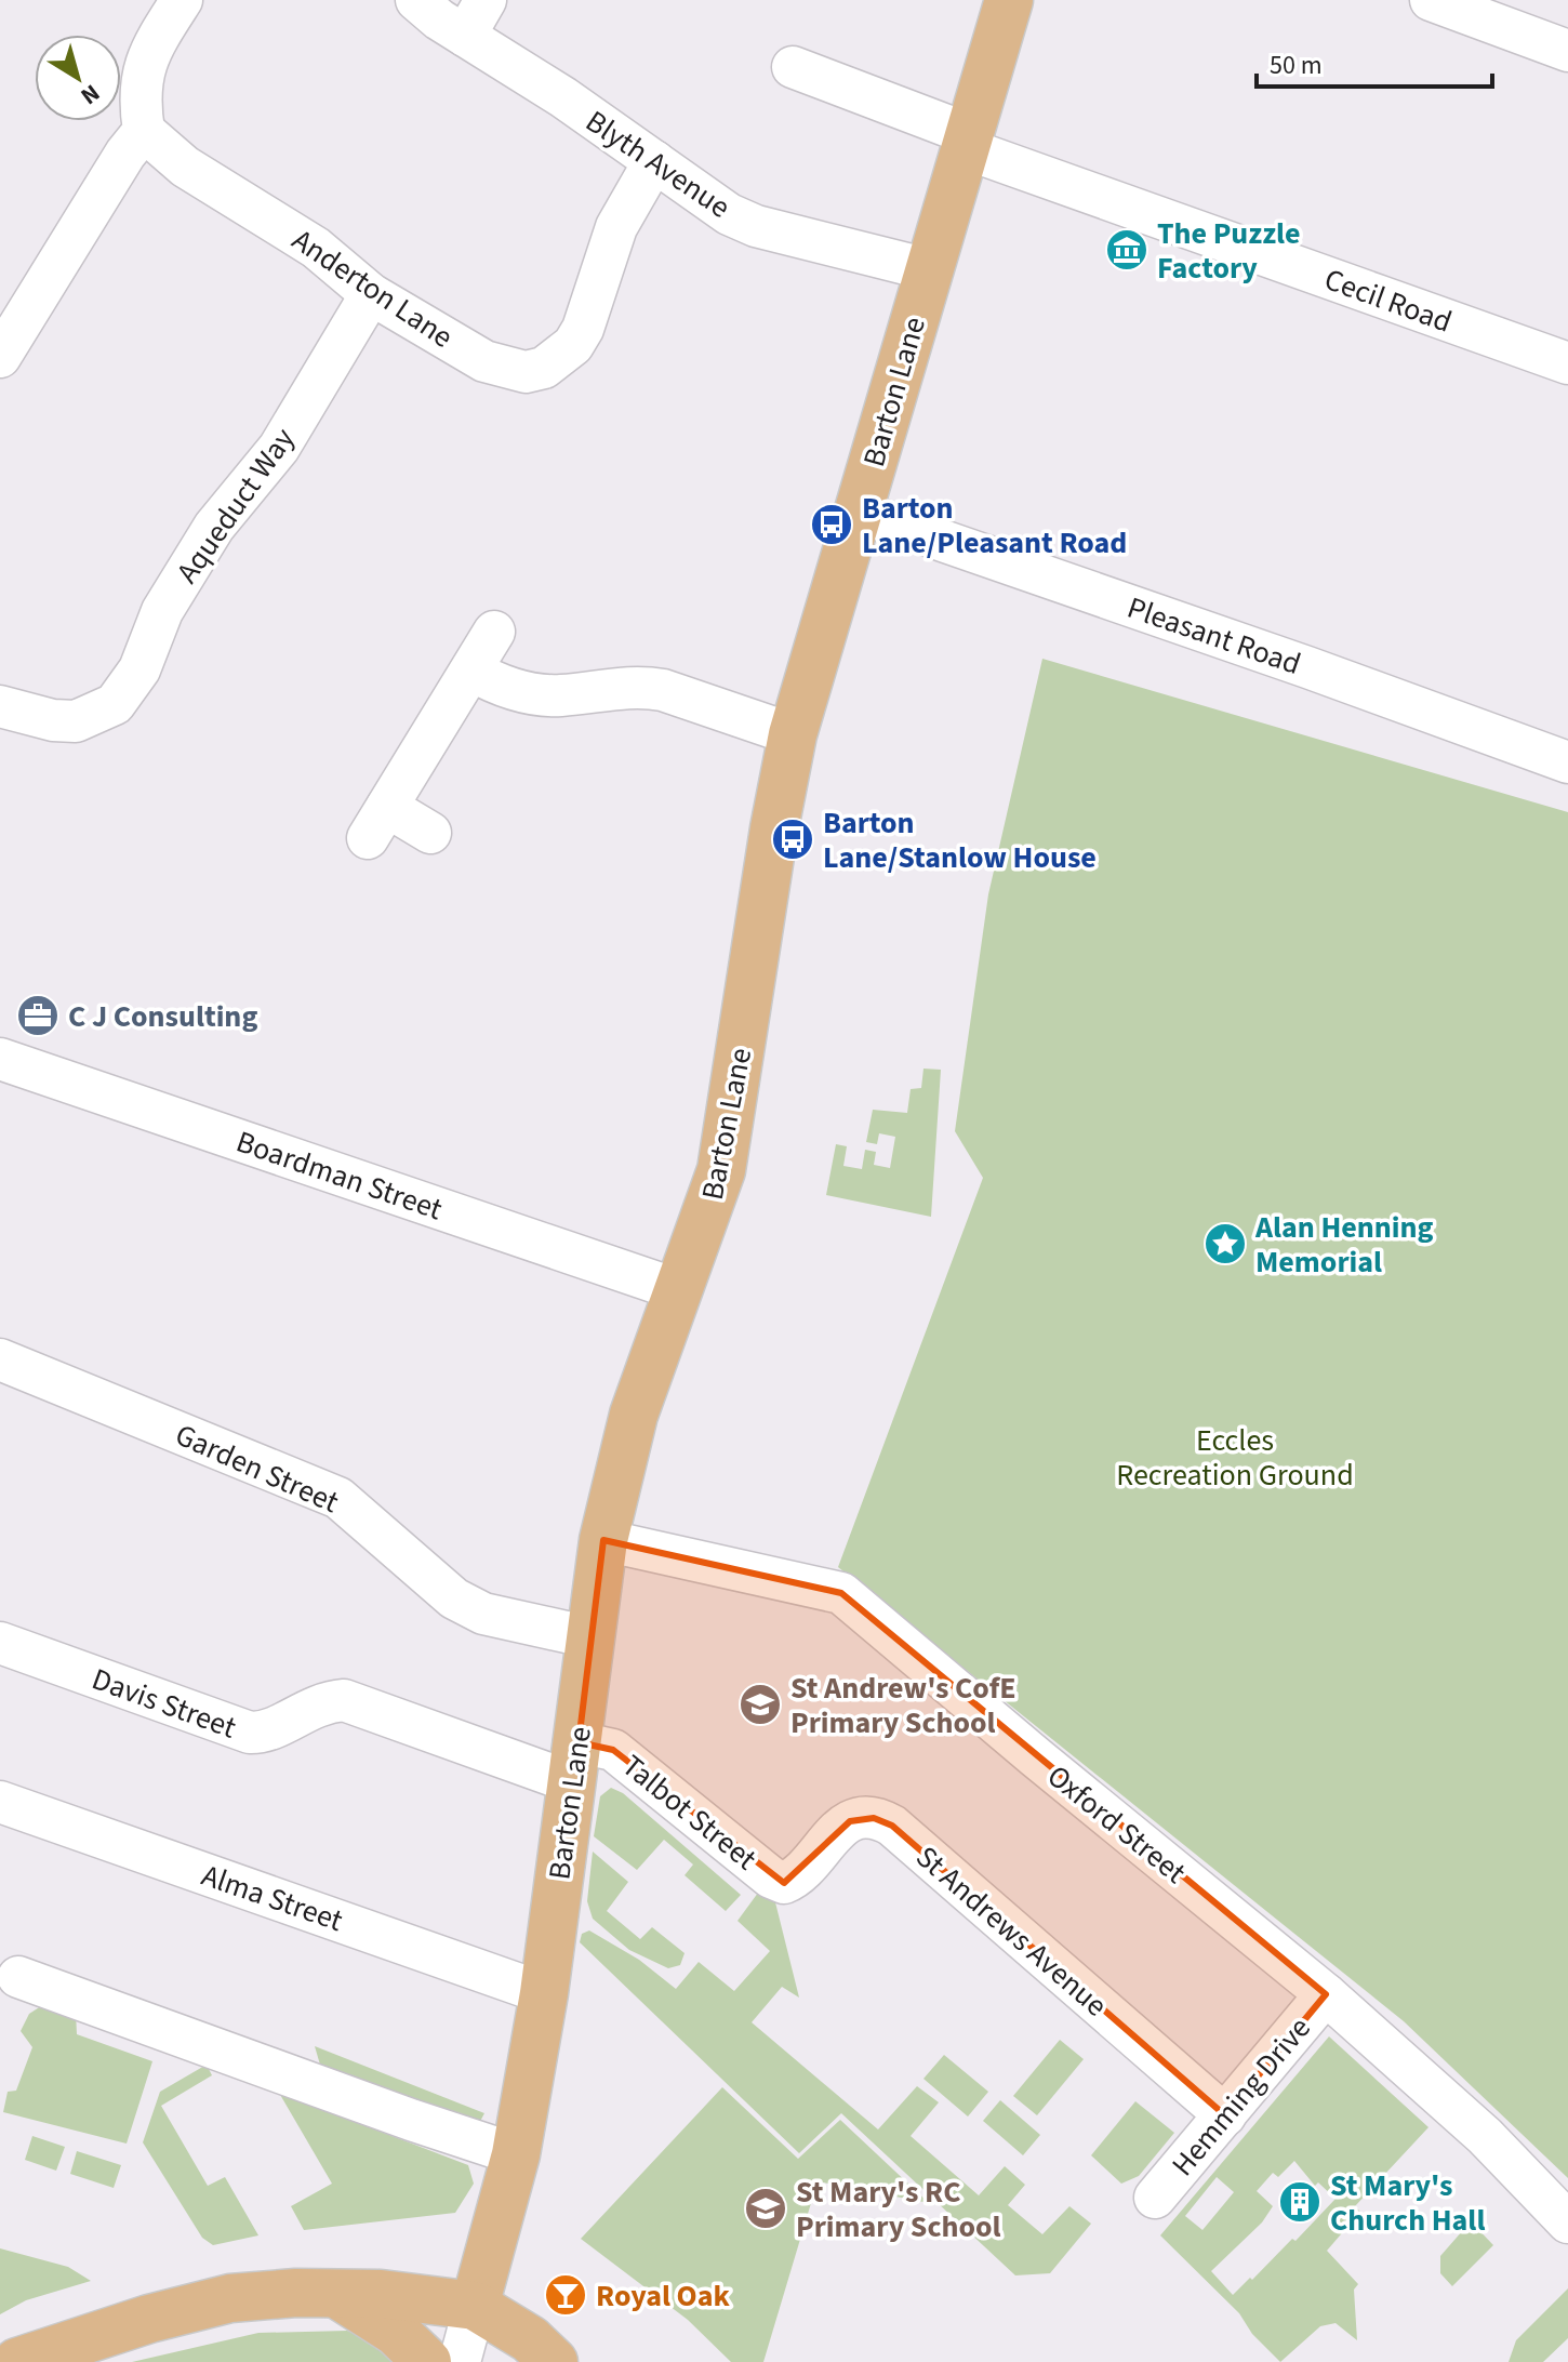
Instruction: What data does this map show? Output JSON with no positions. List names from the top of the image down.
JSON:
{
  "streets": {
    "main road": ["Barton Lane"],
    "street": [
      "Blyth Avenue",
      "Anderton Lane",
      "Cecil Road",
      "Aqueduct Way",
      "Pleasant Road",
      "Boardman Street",
      "Garden Street",
      "Davis Street",
      "Talbot Street",
      "Oxford Street",
      "Alma Street",
      "St Andrews Avenue",
      "Hemming Drive"
    ]
  },
  "crossings": [
    ["Blyth Avenue", "Anderton Lane"],
    ["Blyth Avenue", "Barton Lane"],
    ["Anderton Lane", "Aqueduct Way"],
    ["Cecil Road", "Barton Lane"],
    ["Barton Lane", "Pleasant Road"],
    ["Barton Lane", "Boardman Street"],
    ["Barton Lane", "Garden Street"],
    ["Barton Lane", "Davis Street"],
    ["Barton Lane", "Talbot Street"],
    ["Barton Lane", "Oxford Street"],
    ["Barton Lane", "Alma Street"],
    ["Davis Street", "Talbot Street"],
    ["Talbot Street", "St Andrews Avenue"],
    ["Oxford Street", "Hemming Drive"],
    ["St Andrews Avenue", "Hemming Drive"]
  ],
  "parks": ["Eccles Recreation Ground"],
  "places": {
    "museum": ["The Puzzle Factory"],
    "bus stop": ["Barton Lane/Pleasant Road", "Barton Lane/Stanlow House"],
    "office": ["C J Consulting"],
    "place": ["Alan Henning Memorial"],
    "school or university": ["St Andrew's CofE Primary School", "St Mary's RC Primary School"],
    "building": ["St Mary's Church Hall"],
    "bar": ["Royal Oak"]
  },
  "scale_bar": "50 m",
  "north": "bottom right"
}
